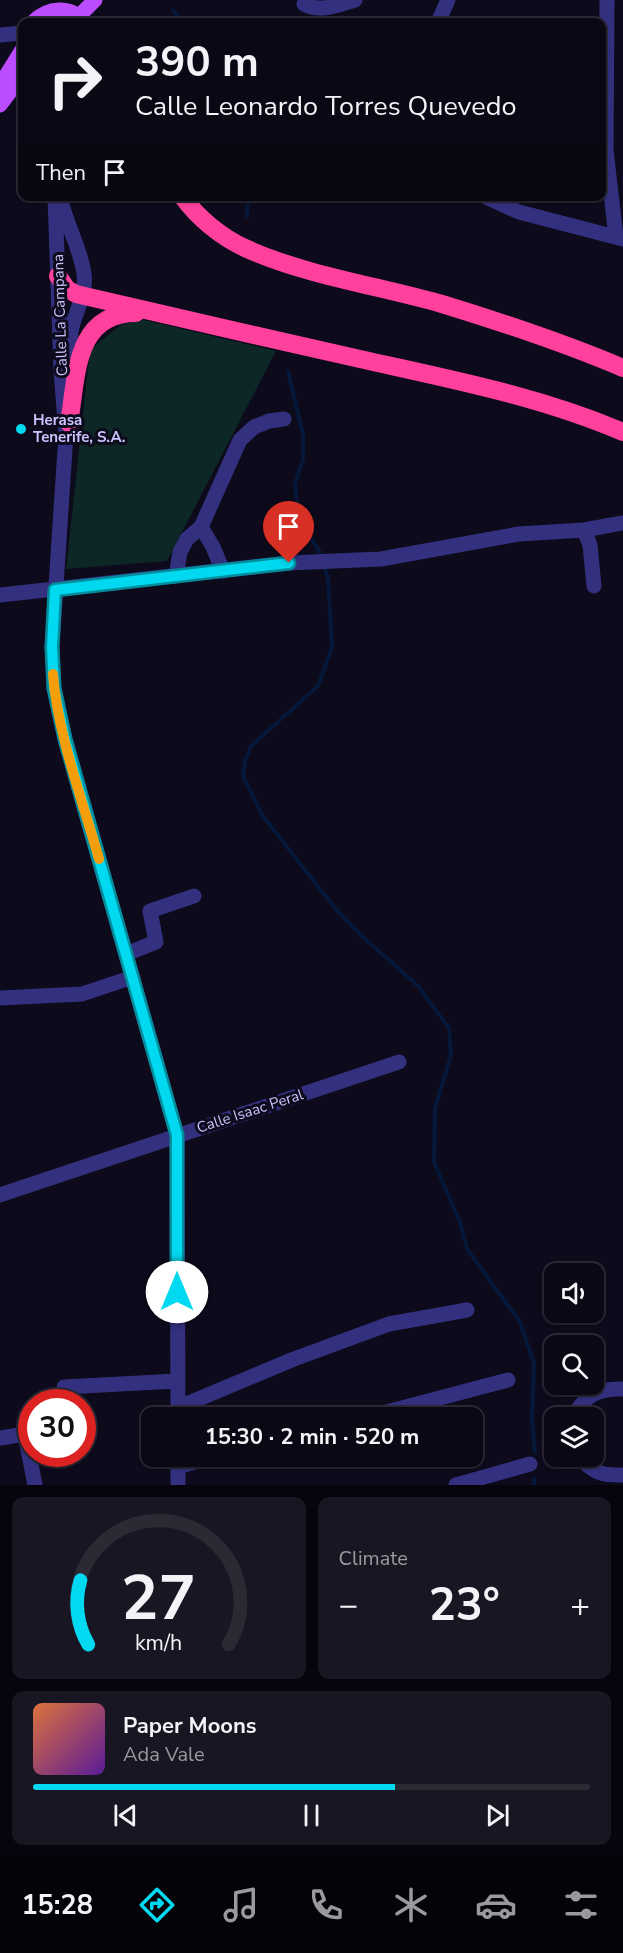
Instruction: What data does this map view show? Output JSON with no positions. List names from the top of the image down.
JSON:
{
  "streets": {
    "street": ["Calle La Campana", "Calle Isaac Peral"]
  },
  "crossings": [
    ["Calle La Campana", "Calle Isaac Peral"]
  ],
  "places": ["Herasa Tenerife, S.A."],
  "page": {
    "turn": ["390 m", "Calle Leonardo Torres Quevedo"],
    "then": "Then",
    "limit": "30",
    "trip": "15:30 · 2 min · 520 m",
    "tile": "Climate",
    "heat": ["−", "23°", "+"],
    "song": ["Paper Moons", "Ada Vale"],
    "tabs": "15:28",
    "gauge": ["27", "km/h"]
  }
}
